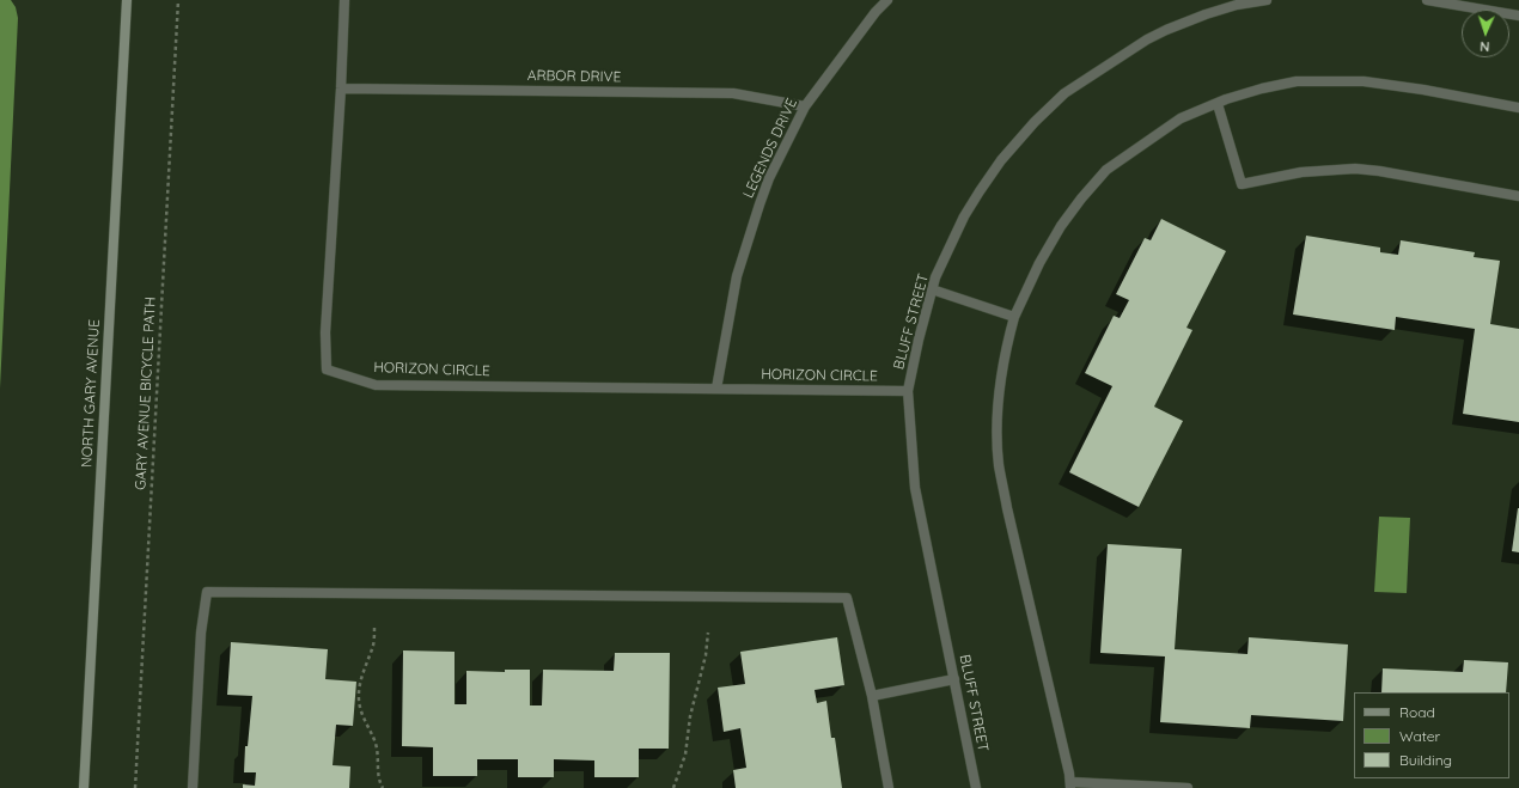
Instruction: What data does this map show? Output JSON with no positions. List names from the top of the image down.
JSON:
{
  "streets": {
    "street": [
      "ARBOR DRIVE",
      "LEGENDS DRIVE",
      "BLUFF STREET",
      "HORIZON CIRCLE",
      "NORTH GARY AVENUE"
    ],
    "path": ["GARY AVENUE BICYCLE PATH"]
  },
  "crossings": [
    ["ARBOR DRIVE", "LEGENDS DRIVE"],
    ["ARBOR DRIVE", "HORIZON CIRCLE"],
    ["LEGENDS DRIVE", "HORIZON CIRCLE"],
    ["BLUFF STREET", "HORIZON CIRCLE"]
  ],
  "legend": ["Road", "Water", "Building"],
  "north": "bottom"
}
